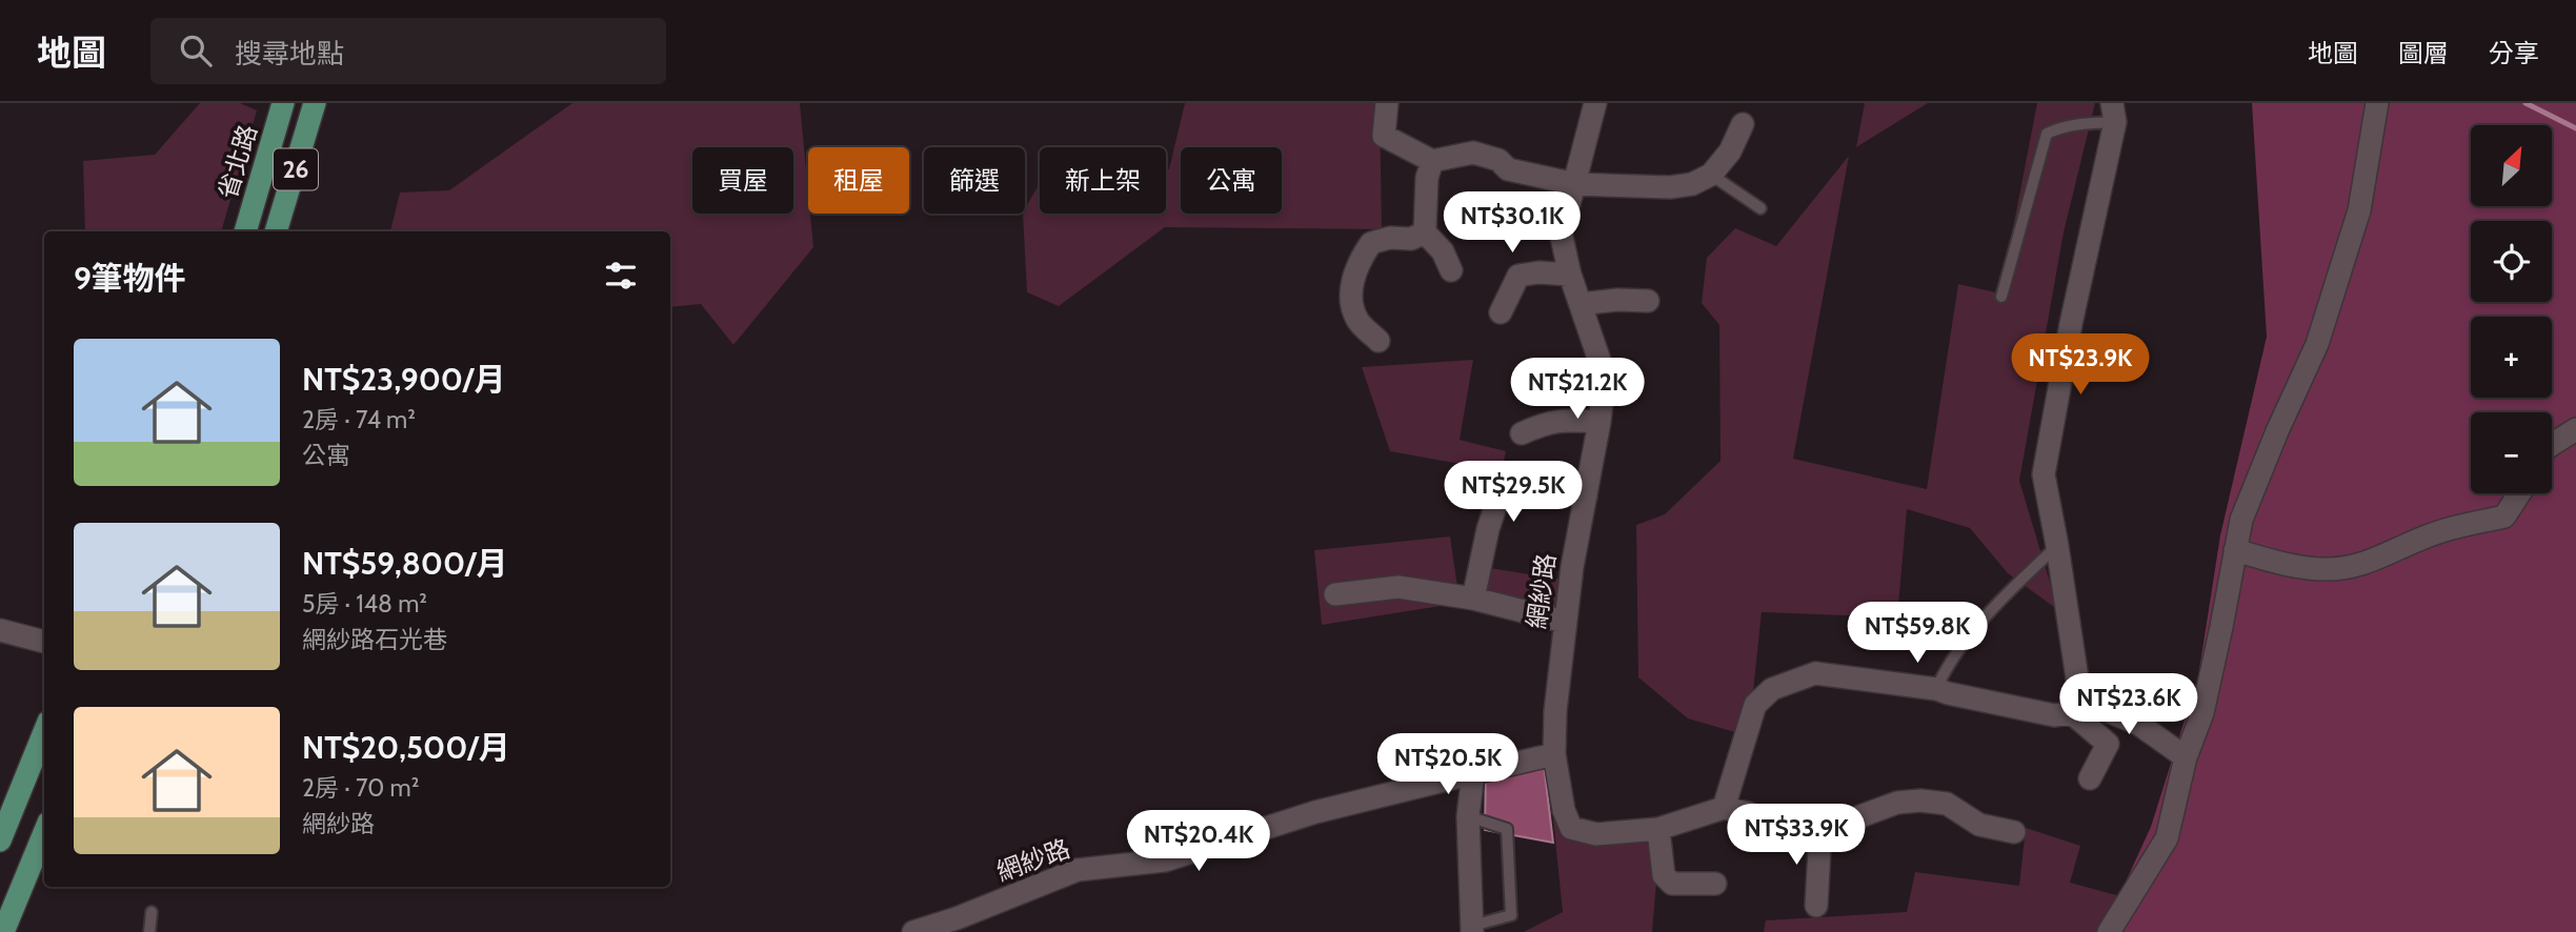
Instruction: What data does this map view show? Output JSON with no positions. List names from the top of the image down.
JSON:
{
  "streets": {
    "main road": ["省北路", "26"],
    "street": ["網紗路"]
  },
  "north": "top right",
  "page": {
    "header": "地圖",
    "search": "搜尋地點",
    "nav": ["地圖", "圖層", "分享"],
    "map_buttons": ["+", "−"],
    "chip": [
      "買屋",
      "租屋",
      "篩選",
      "新上架",
      "公寓"
    ],
    "price": [
      "NT$30.1K",
      "NT$23.9K",
      "NT$21.2K",
      "NT$29.5K",
      "NT$59.8K",
      "NT$23.6K",
      "NT$20.5K",
      "NT$33.9K",
      "NT$20.4K"
    ],
    "heading": "9筆物件",
    "list": [
      {
        "name": "NT$23,900/月",
        "note": "2房 · 74 m² · 公寓"
      },
      {
        "name": "NT$59,800/月",
        "note": "5房 · 148 m² · 網紗路石光巷"
      },
      {
        "name": "NT$20,500/月",
        "note": "2房 · 70 m² · 網紗路"
      }
    ]
  }
}
